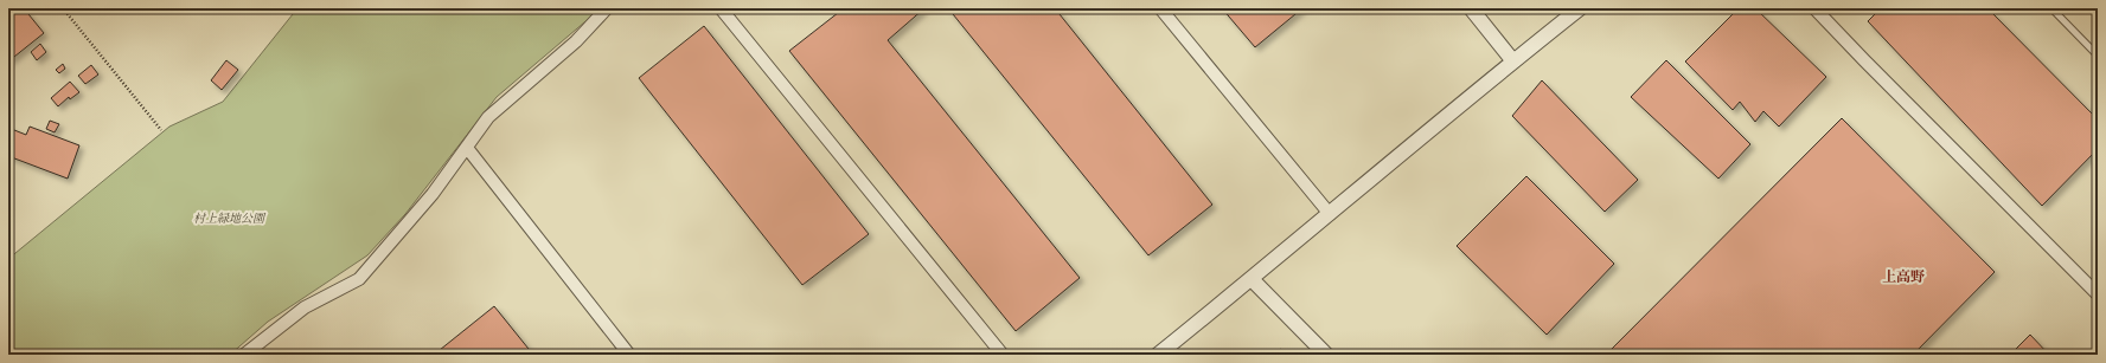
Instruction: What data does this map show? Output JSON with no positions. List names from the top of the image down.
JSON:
{
  "districts": ["上高野"],
  "parks": ["村上緑地公園"]
}
